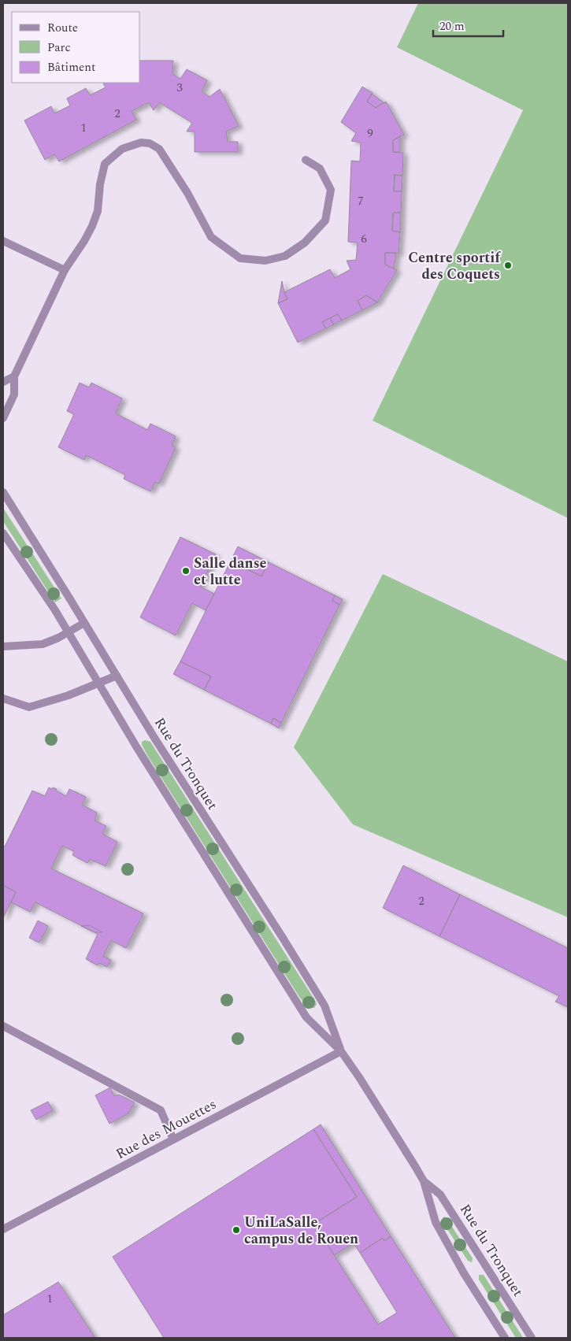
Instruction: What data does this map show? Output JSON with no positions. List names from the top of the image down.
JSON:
{
  "streets": {
    "street": ["Rue du Tronquet", "Rue des Mouettes"]
  },
  "crossings": [
    ["Rue du Tronquet", "Rue des Mouettes"]
  ],
  "places": ["Centre sportif des Coquets", "Salle danse et lutte", "UniLaSalle, campus de Rouen"],
  "house_numbers": [
    "3",
    "2",
    "1",
    "9",
    "7",
    "6",
    "2",
    "1"
  ],
  "legend": ["Route", "Parc", "Bâtiment"],
  "scale_bar": "20 m"
}
